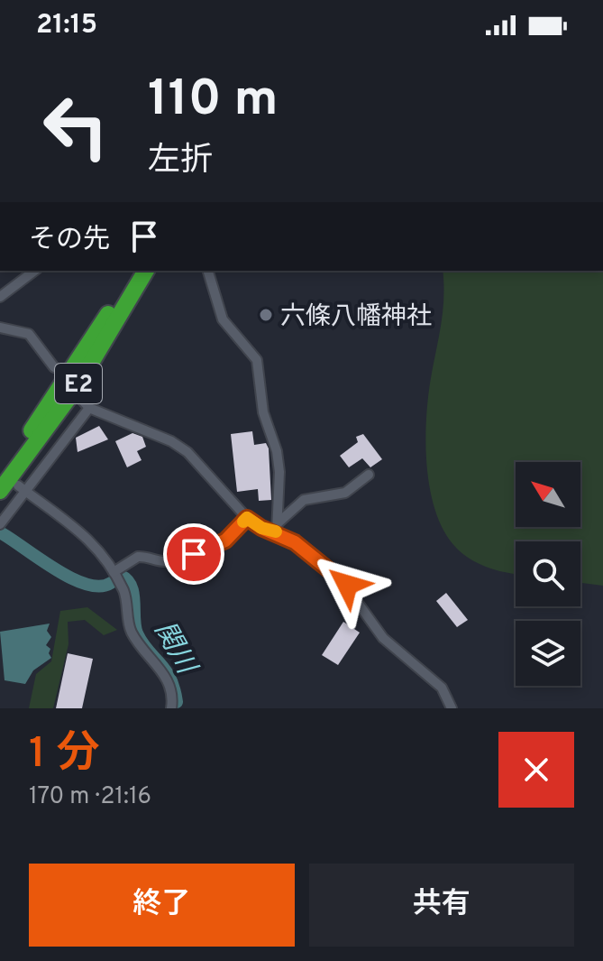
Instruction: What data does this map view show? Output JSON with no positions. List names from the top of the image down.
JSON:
{
  "streets": {
    "highway": ["E2"]
  },
  "water": ["関川"],
  "places": ["六條八幡神社"],
  "north": "top left",
  "page": {
    "status": "21:15",
    "turn": ["110 m", "左折"],
    "then": "その先",
    "heading": ["1 分", "170 m · 21:16"],
    "buttons": ["終了", "共有"]
  }
}
